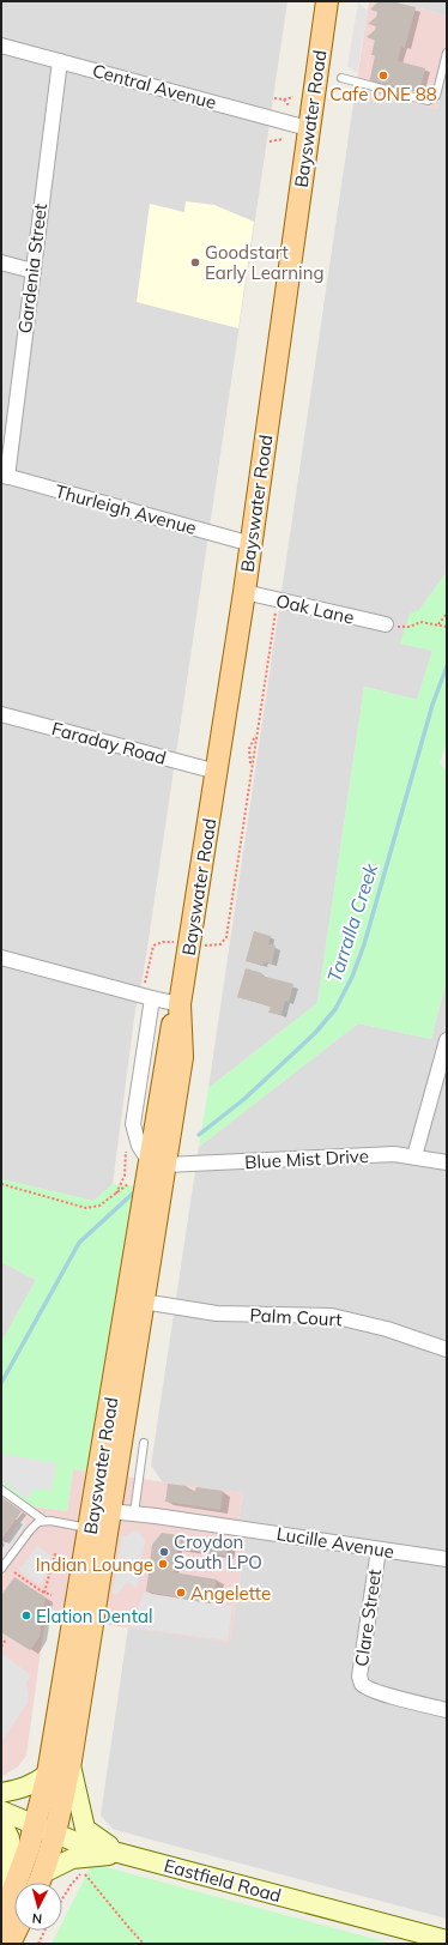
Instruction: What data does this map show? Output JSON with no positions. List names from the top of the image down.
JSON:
{
  "streets": {
    "main road": ["Bayswater Road", "Eastfield Road"],
    "street": [
      "Central Avenue",
      "Gardenia Street",
      "Thurleigh Avenue",
      "Oak Lane",
      "Faraday Road",
      "Blue Mist Drive",
      "Palm Court",
      "Lucille Avenue",
      "Clare Street"
    ]
  },
  "crossings": [
    ["Central Avenue", "Bayswater Road"],
    ["Central Avenue", "Gardenia Street"],
    ["Bayswater Road", "Thurleigh Avenue"],
    ["Bayswater Road", "Oak Lane"],
    ["Bayswater Road", "Faraday Road"],
    ["Bayswater Road", "Blue Mist Drive"],
    ["Bayswater Road", "Palm Court"],
    ["Bayswater Road", "Lucille Avenue"],
    ["Bayswater Road", "Eastfield Road"],
    ["Gardenia Street", "Thurleigh Avenue"],
    ["Lucille Avenue", "Clare Street"]
  ],
  "water": ["Tarralla Creek"],
  "places": [
    "Cafe ONE 88",
    "Goodstart Early Learning",
    "Croydon South LPO",
    "Indian Lounge",
    "Angelette",
    "Elation Dental"
  ],
  "north": "bottom"
}
